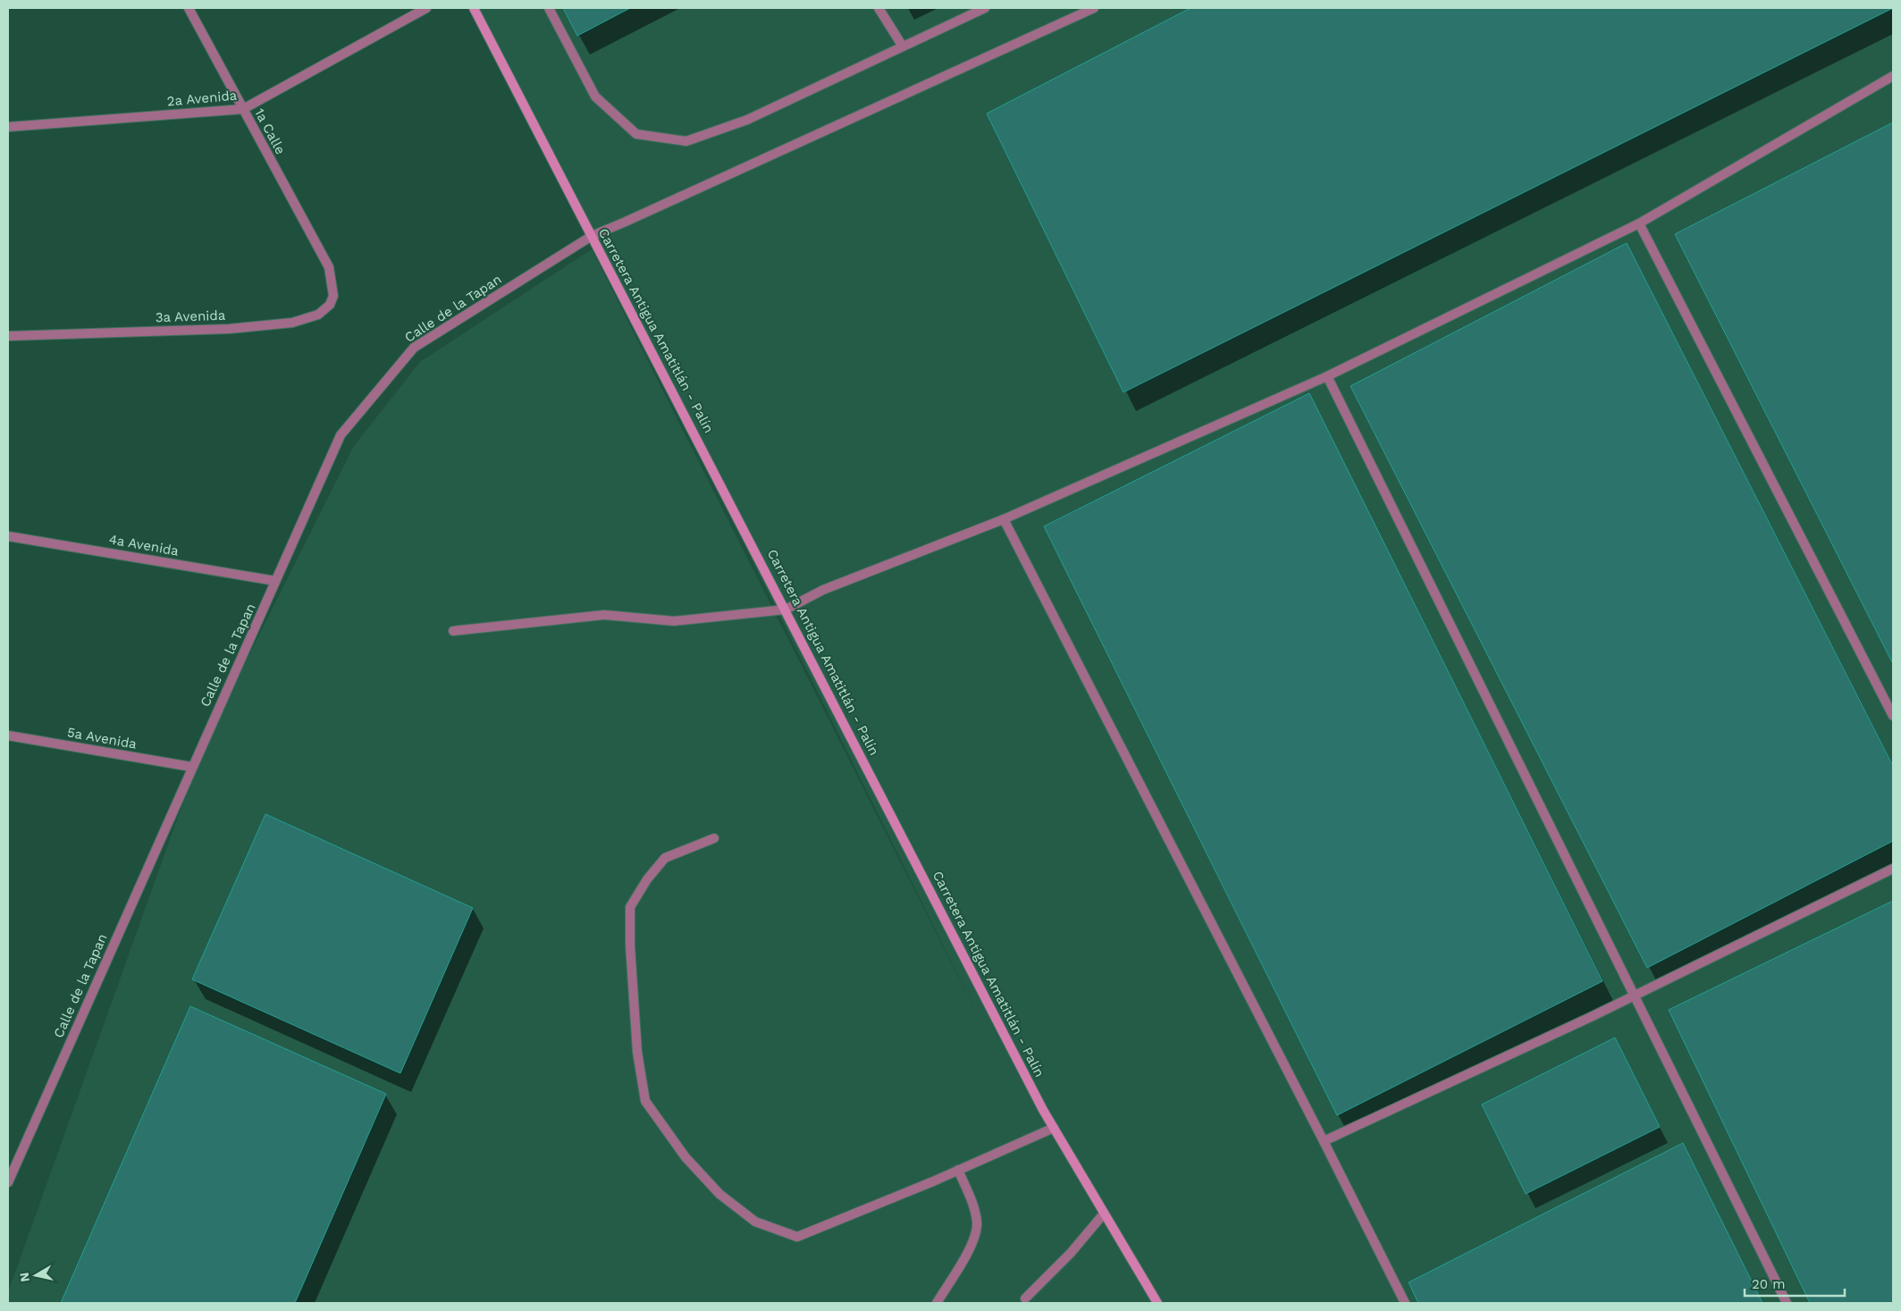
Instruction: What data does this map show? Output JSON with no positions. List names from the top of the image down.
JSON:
{
  "streets": {
    "main road": ["Carretera Antigua Amatitlán - Palín"],
    "street": [
      "2a Avenida",
      "1a Calle",
      "Calle de la Tapan",
      "3a Avenida",
      "4a Avenida",
      "5a Avenida"
    ]
  },
  "crossings": [
    ["2a Avenida", "1a Calle"],
    ["1a Calle", "3a Avenida"],
    ["Calle de la Tapan", "Carretera Antigua Amatitlán - Palín"],
    ["Calle de la Tapan", "4a Avenida"],
    ["Calle de la Tapan", "5a Avenida"]
  ],
  "scale_bar": "20 m",
  "north": "left"
}
